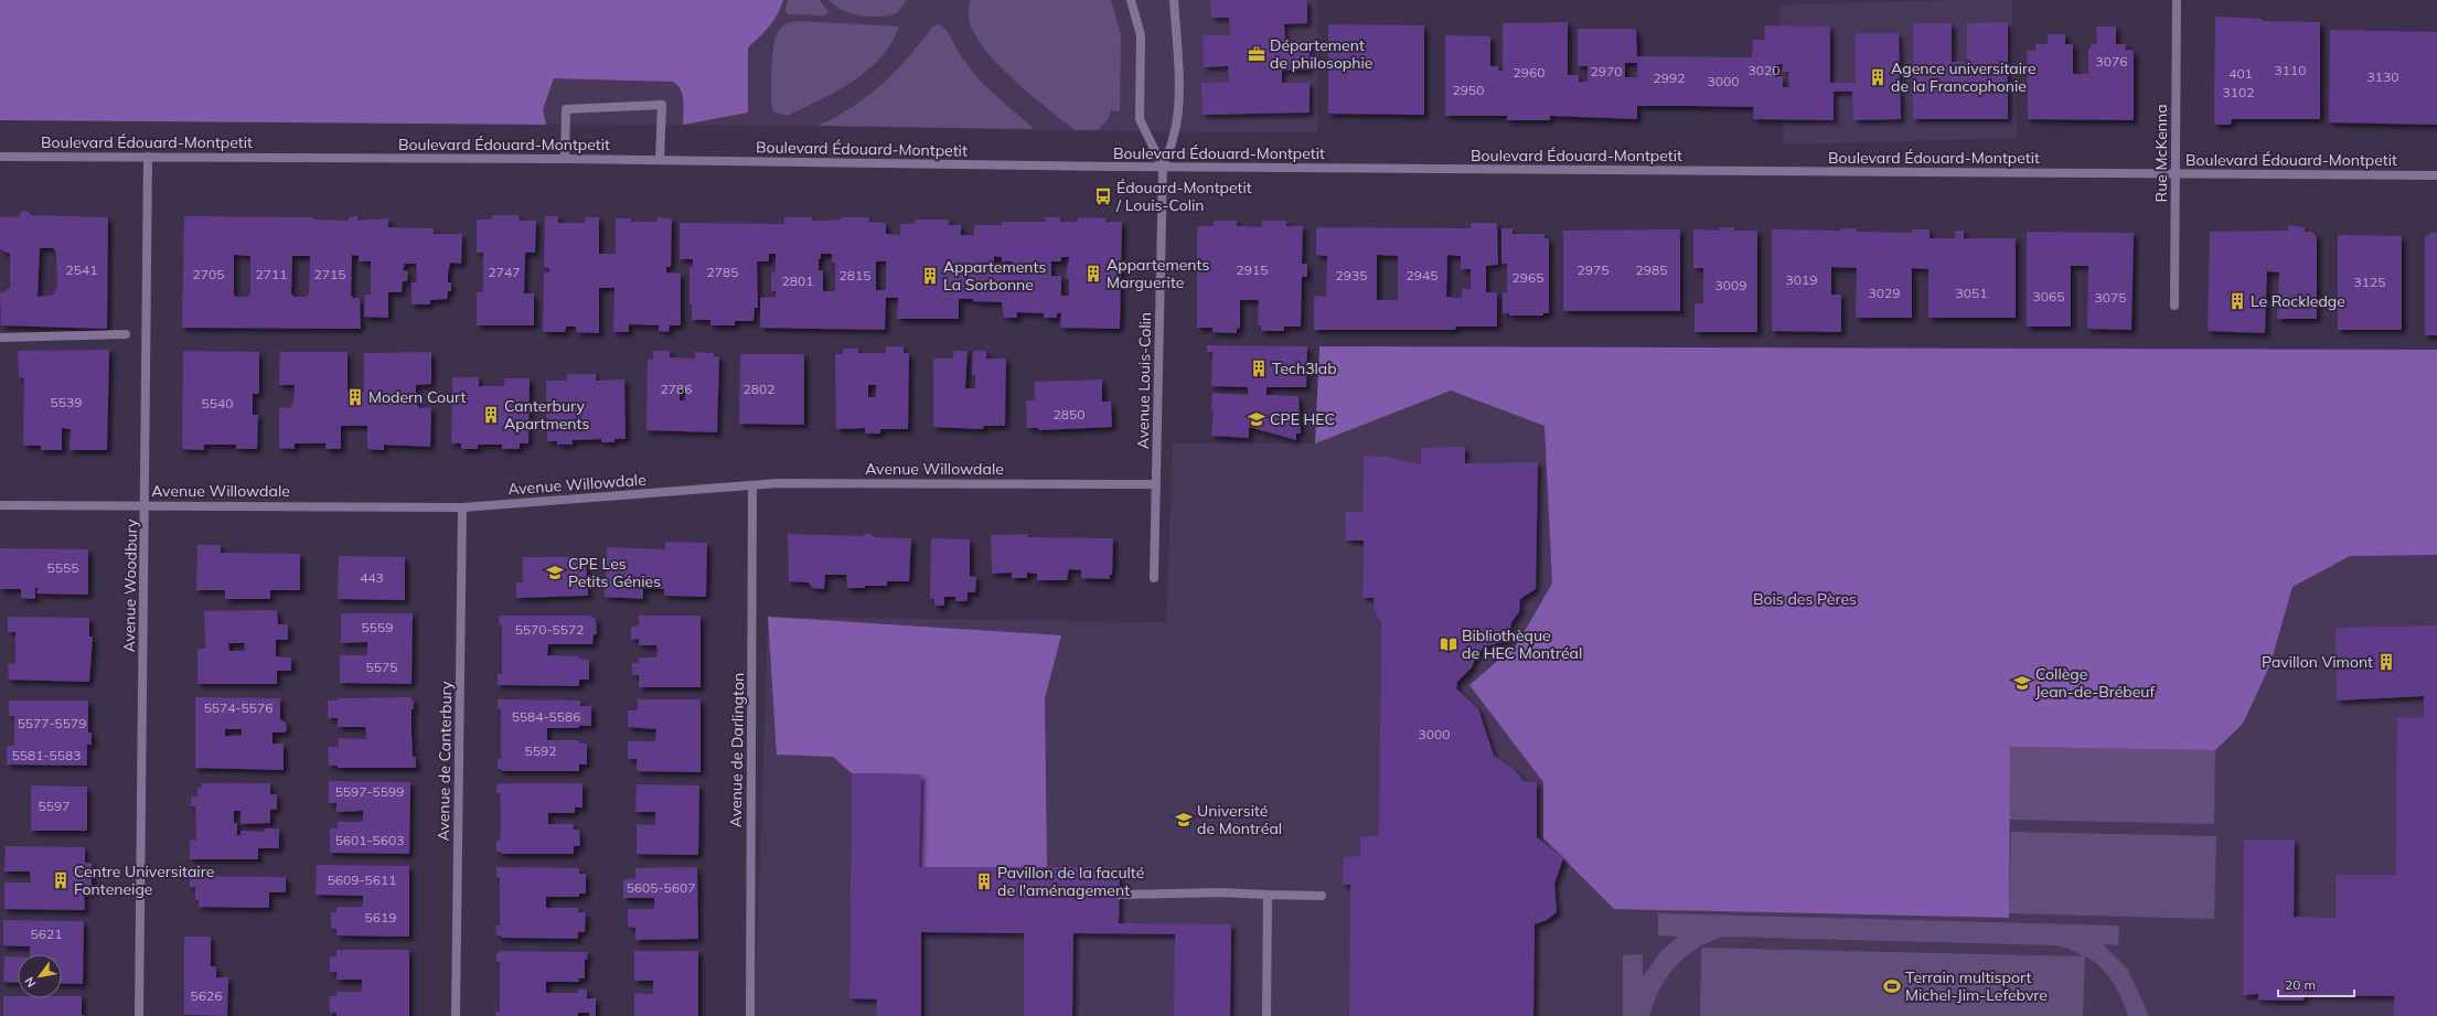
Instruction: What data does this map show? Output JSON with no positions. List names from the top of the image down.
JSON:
{
  "streets": {
    "street": [
      "Boulevard Édouard-Montpetit",
      "Rue McKenna",
      "Avenue Louis-Colin",
      "Avenue Willowdale",
      "Avenue Woodbury",
      "Avenue de Darlington",
      "Avenue de Canterbury"
    ]
  },
  "crossings": [
    ["Boulevard Édouard-Montpetit", "Rue McKenna"],
    ["Boulevard Édouard-Montpetit", "Avenue Louis-Colin"],
    ["Boulevard Édouard-Montpetit", "Avenue Woodbury"],
    ["Avenue Louis-Colin", "Avenue Willowdale"],
    ["Avenue Willowdale", "Avenue Woodbury"],
    ["Avenue Willowdale", "Avenue de Darlington"],
    ["Avenue Willowdale", "Avenue de Canterbury"]
  ],
  "parks": ["Bois des Pères"],
  "places": {
    "office": ["Département de philosophie"],
    "building": [
      "Agence universitaire de la Francophonie",
      "Appartements Marguerite",
      "Appartements La Sorbonne",
      "Le Rockledge",
      "Tech3lab",
      "Modern Court",
      "Canterbury Apartments",
      "Pavillon Vimont",
      "Centre Universitaire Fonteneige",
      "Pavillon de la faculté de l'aménagement"
    ],
    "bus stop": ["Édouard-Montpetit / Louis-Colin"],
    "school or university": [
      "CPE HEC",
      "CPE Les Petits Génies",
      "Collège Jean-de-Brébeuf",
      "Université de Montréal"
    ],
    "library": ["Bibliothèque de HEC Montréal"],
    "sports": ["Terrain multisport Michel-Jim-Lefebvre"]
  },
  "house_numbers": [
    "3076",
    "3020",
    "3110",
    "2970",
    "2960",
    "401",
    "3130",
    "2992",
    "3000",
    "2950",
    "3102",
    "2541",
    "2915",
    "2975",
    "2985",
    "2747",
    "2785",
    "2705",
    "2711",
    "2715",
    "2815",
    "2935",
    "2945",
    "2965",
    "3019",
    "2801",
    "3125",
    "3009",
    "3029",
    "3051",
    "3065",
    "3075",
    "2786",
    "2802",
    "5539",
    "5540",
    "2850",
    "5555",
    "443",
    "5559",
    "5570-5572",
    "5575",
    "5574-5576",
    "5584-5586",
    "5577-5579",
    "3000",
    "5592",
    "5581-5583",
    "5597-5599",
    "5597",
    "5601-5603",
    "5609-5611",
    "5605-5607",
    "5619",
    "5621",
    "5626"
  ],
  "scale_bar": "20 m",
  "north": "bottom left"
}
